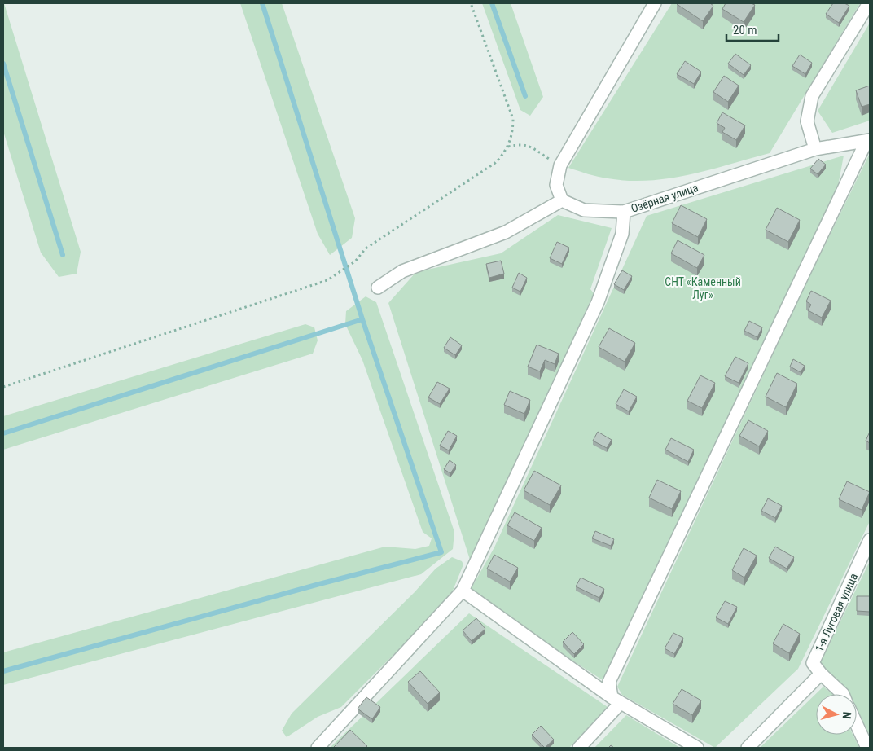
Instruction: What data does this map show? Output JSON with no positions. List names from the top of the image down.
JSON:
{
  "streets": {
    "street": ["Озёрная улица", "1-я Луговая улица"]
  },
  "parks": ["СНТ «Каменный Луг»"],
  "scale_bar": "20 m",
  "north": "right"
}
